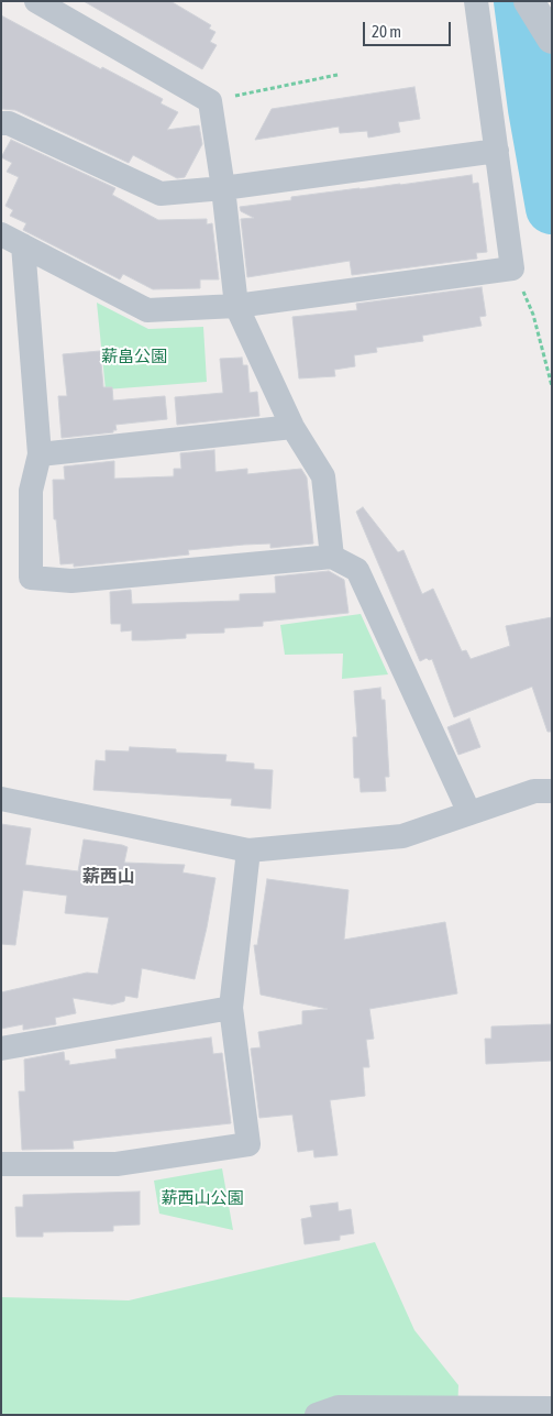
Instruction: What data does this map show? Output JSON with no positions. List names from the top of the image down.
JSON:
{
  "districts": ["薪西山"],
  "parks": ["薪畠公園", "薪西山公園"],
  "scale_bar": "20 m"
}
